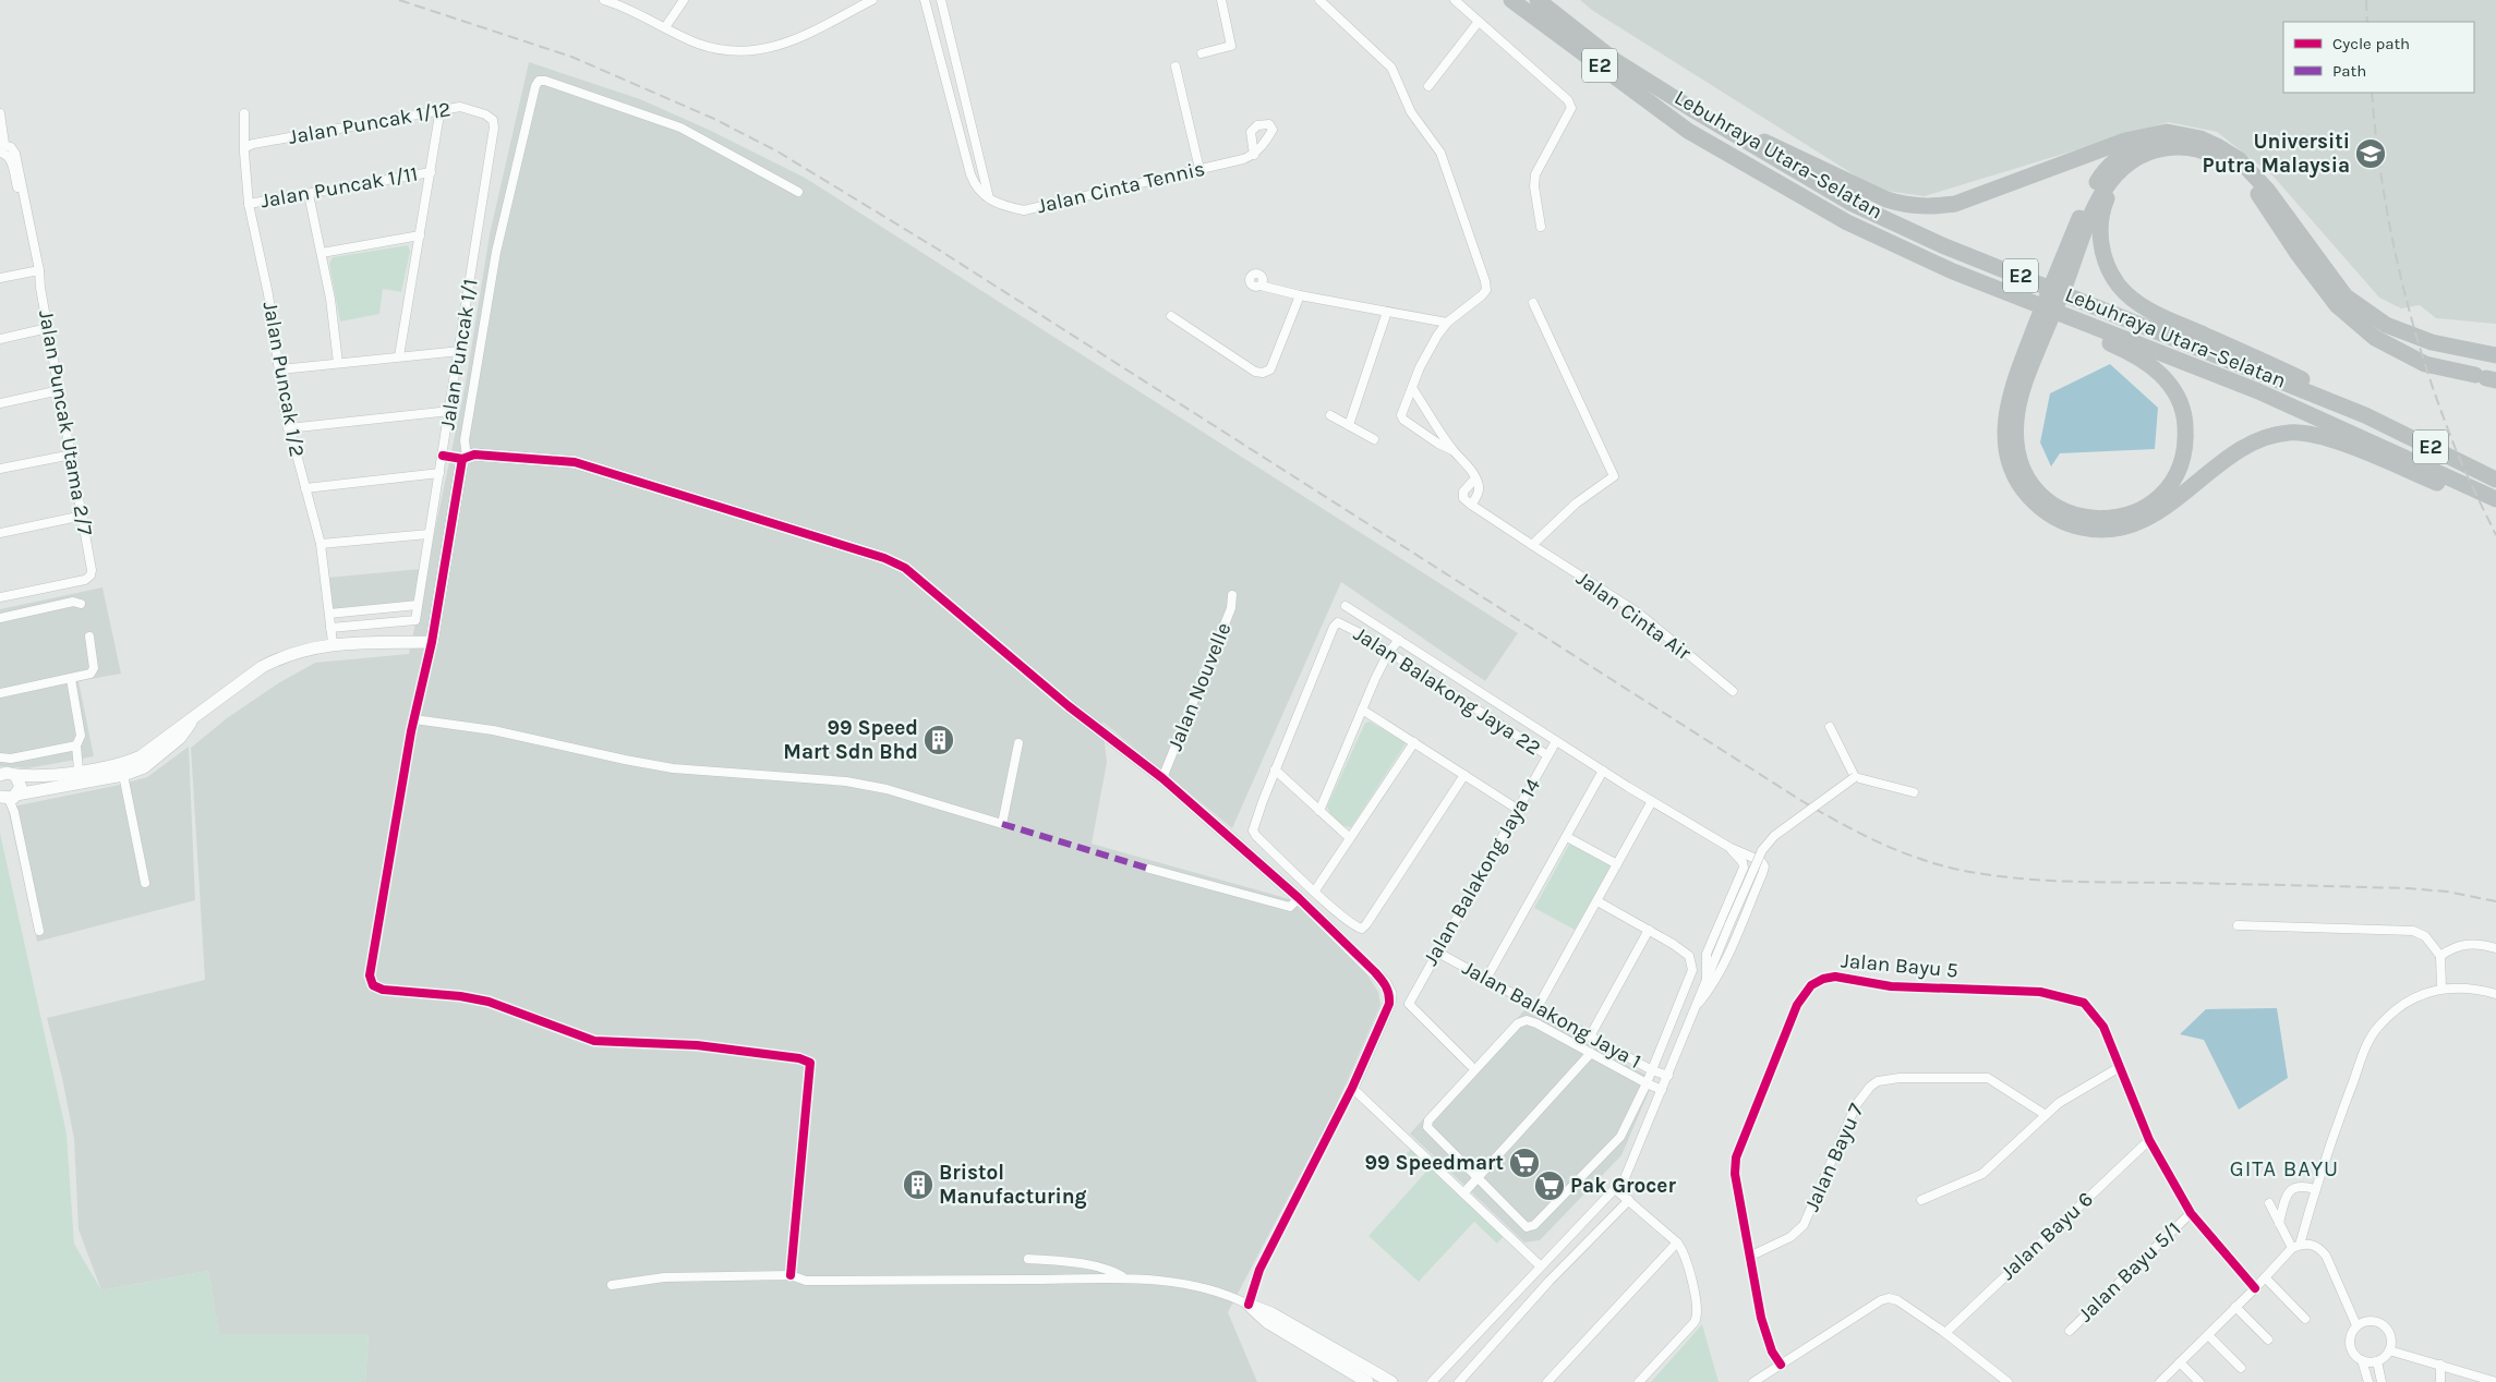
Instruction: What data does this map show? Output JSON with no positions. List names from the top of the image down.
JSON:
{
  "streets": {
    "highway": ["E2", "Lebuhraya Utara–Selatan"],
    "street": [
      "Jalan Puncak 1/12",
      "Jalan Puncak 1/11",
      "Jalan Cinta Tennis",
      "Jalan Puncak 1/1",
      "Jalan Puncak 1/2",
      "Jalan Puncak Utama 2/7",
      "Jalan Cinta Air",
      "Jalan Nouvelle",
      "Jalan Balakong Jaya 22",
      "Jalan Balakong Jaya 14",
      "Jalan Bayu 5",
      "Jalan Balakong Jaya 1",
      "Jalan Bayu 7",
      "Jalan Bayu 6",
      "Jalan Bayu 5/1"
    ]
  },
  "crossings": [
    ["Jalan Puncak 1/12", "Jalan Puncak 1/1"],
    ["Jalan Puncak 1/12", "Jalan Puncak 1/2"],
    ["Jalan Puncak 1/11", "Jalan Puncak 1/2"],
    ["Jalan Puncak 1/1", "Jalan Puncak 1/2"],
    ["Jalan Balakong Jaya 22", "Jalan Balakong Jaya 14"],
    ["Jalan Balakong Jaya 14", "Jalan Balakong Jaya 1"],
    ["Jalan Bayu 5", "Jalan Bayu 7"],
    ["Jalan Bayu 5", "Jalan Bayu 6"],
    ["Jalan Bayu 5", "Jalan Bayu 5/1"]
  ],
  "districts": ["GITA BAYU"],
  "places": {
    "school or university": ["Universiti Putra Malaysia"],
    "building": ["99 Speed Mart Sdn Bhd", "Bristol Manufacturing"],
    "supermarket": ["99 Speedmart", "Pak Grocer"]
  },
  "legend": ["Cycle path", "Path"]
}
